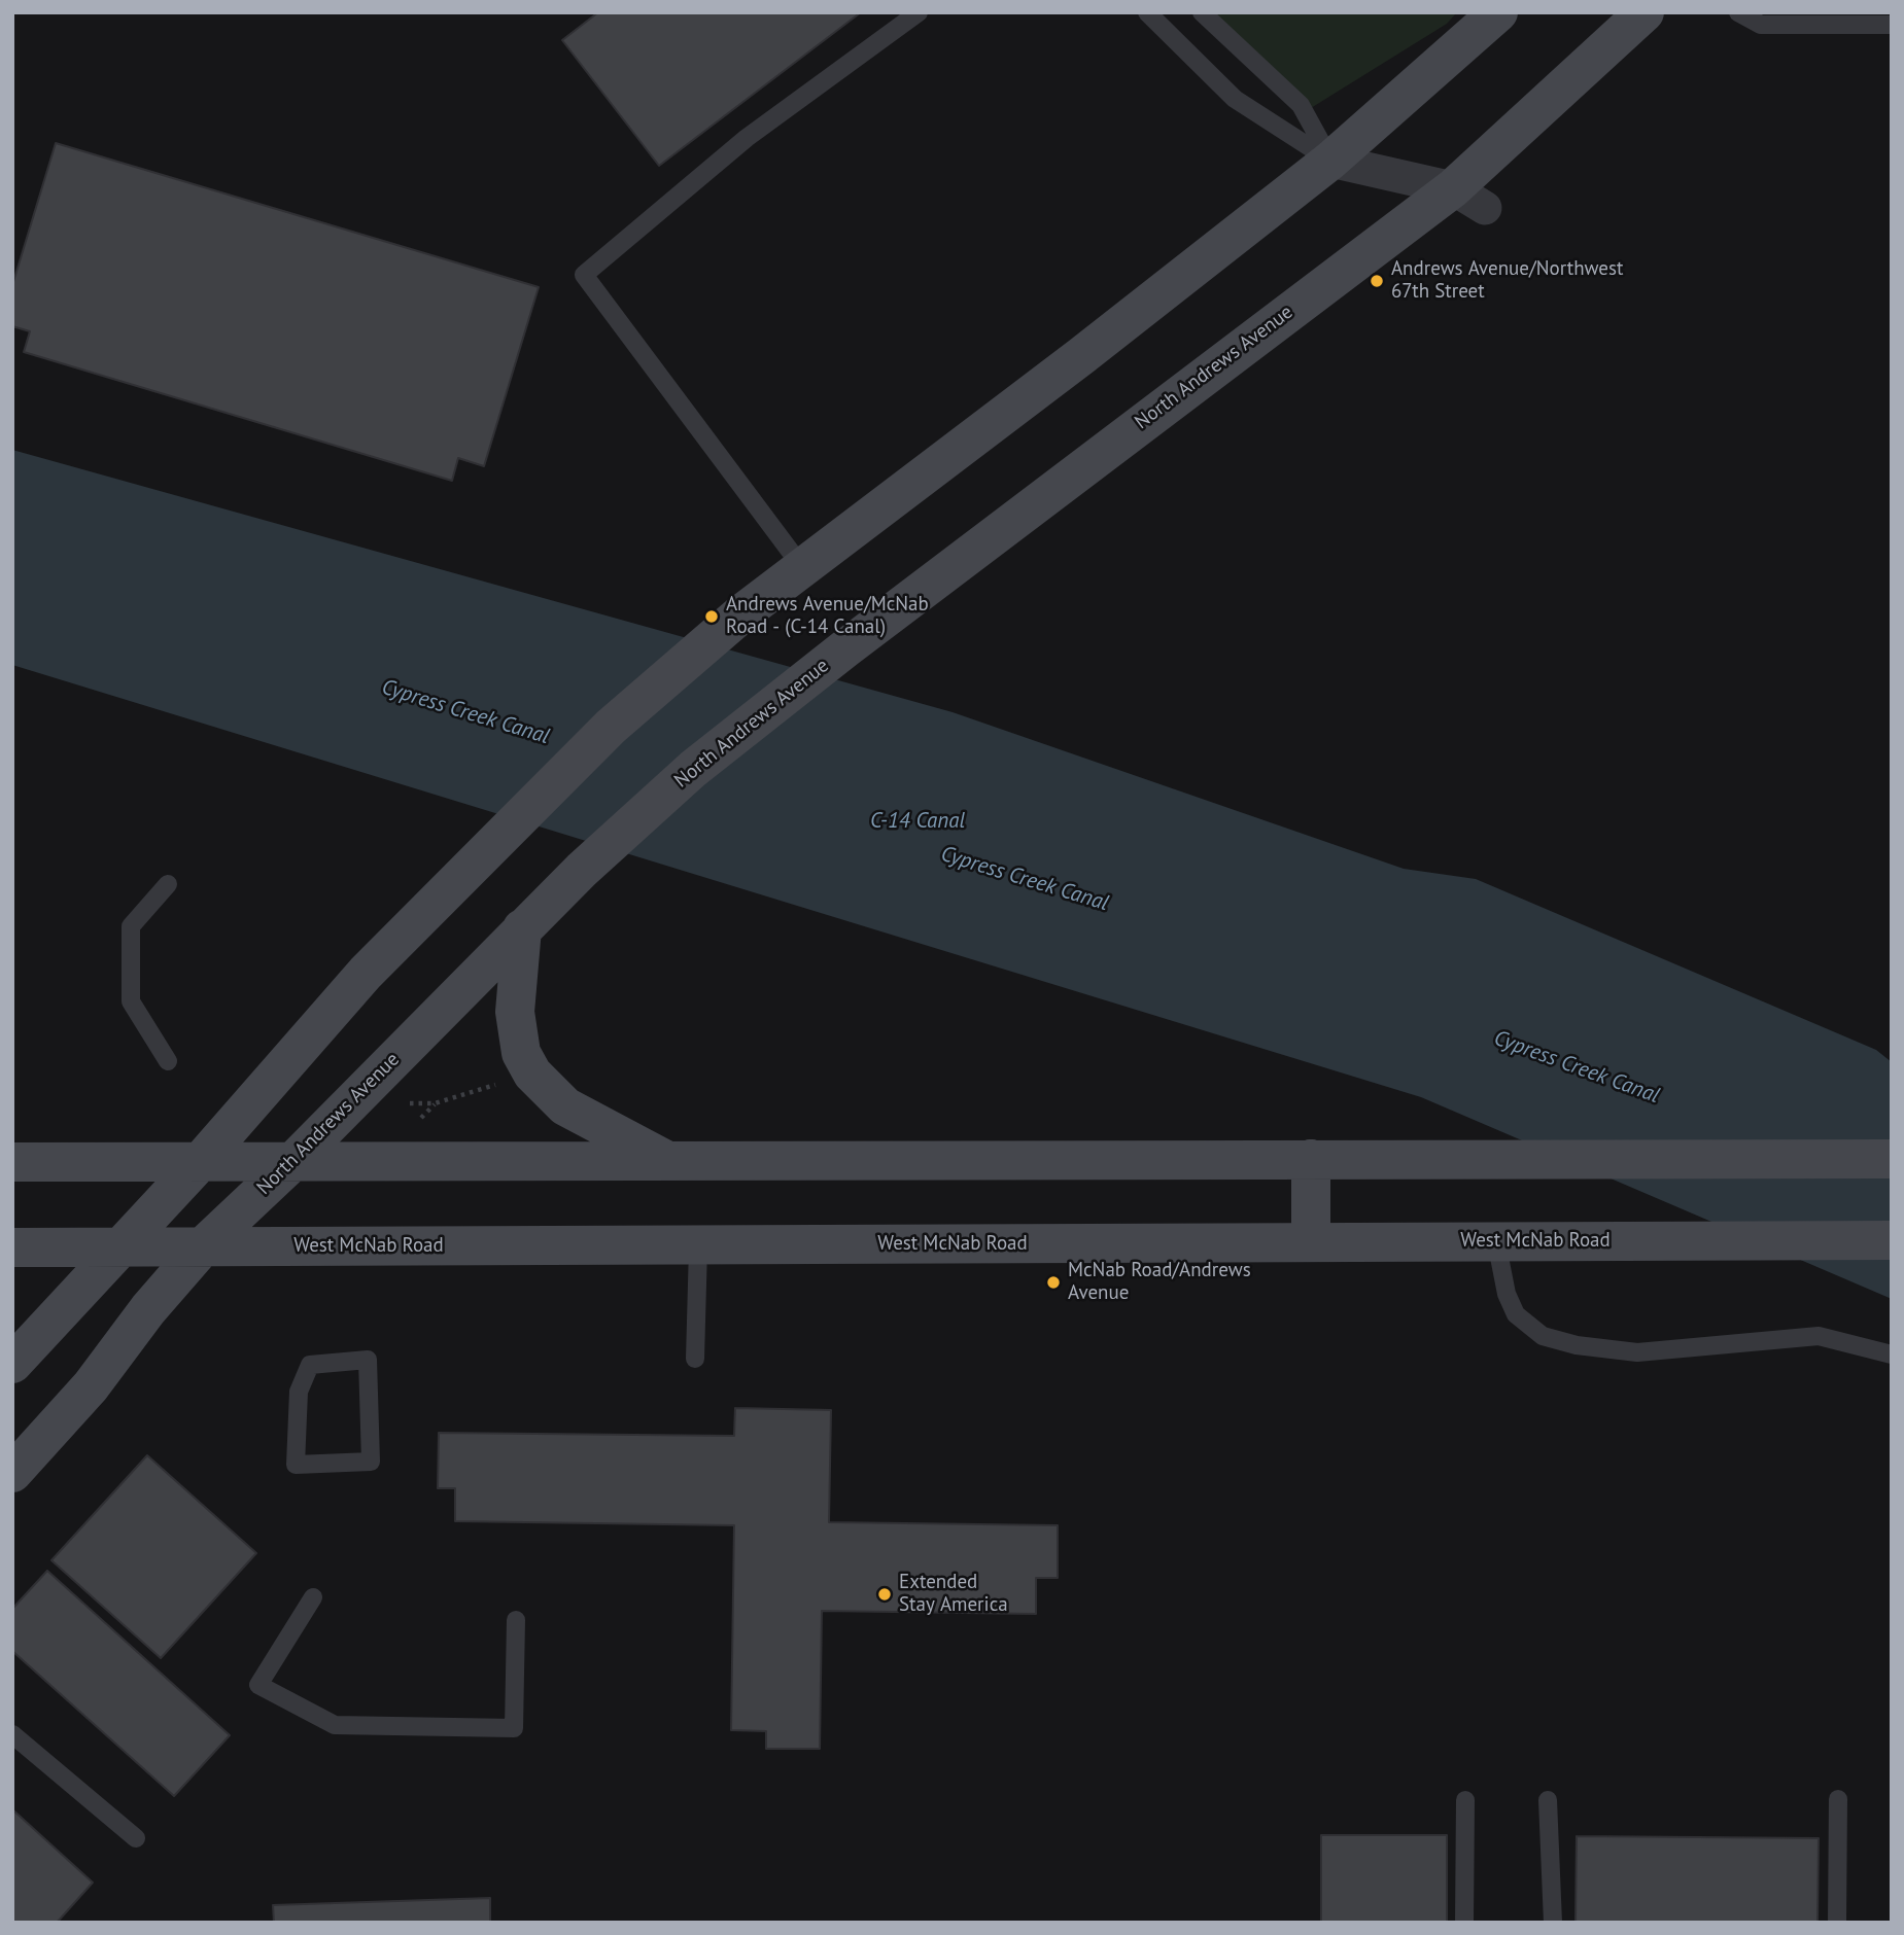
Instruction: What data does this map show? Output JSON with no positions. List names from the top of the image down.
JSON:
{
  "streets": {
    "main road": ["North Andrews Avenue", "West McNab Road"]
  },
  "crossings": [
    ["North Andrews Avenue", "West McNab Road"]
  ],
  "water": ["Cypress Creek Canal", "C-14 Canal"],
  "places": [
    "Andrews Avenue/Northwest 67th Street",
    "Andrews Avenue/McNab Road - (C-14 Canal)",
    "McNab Road/Andrews Avenue",
    "Extended Stay America"
  ]
}
